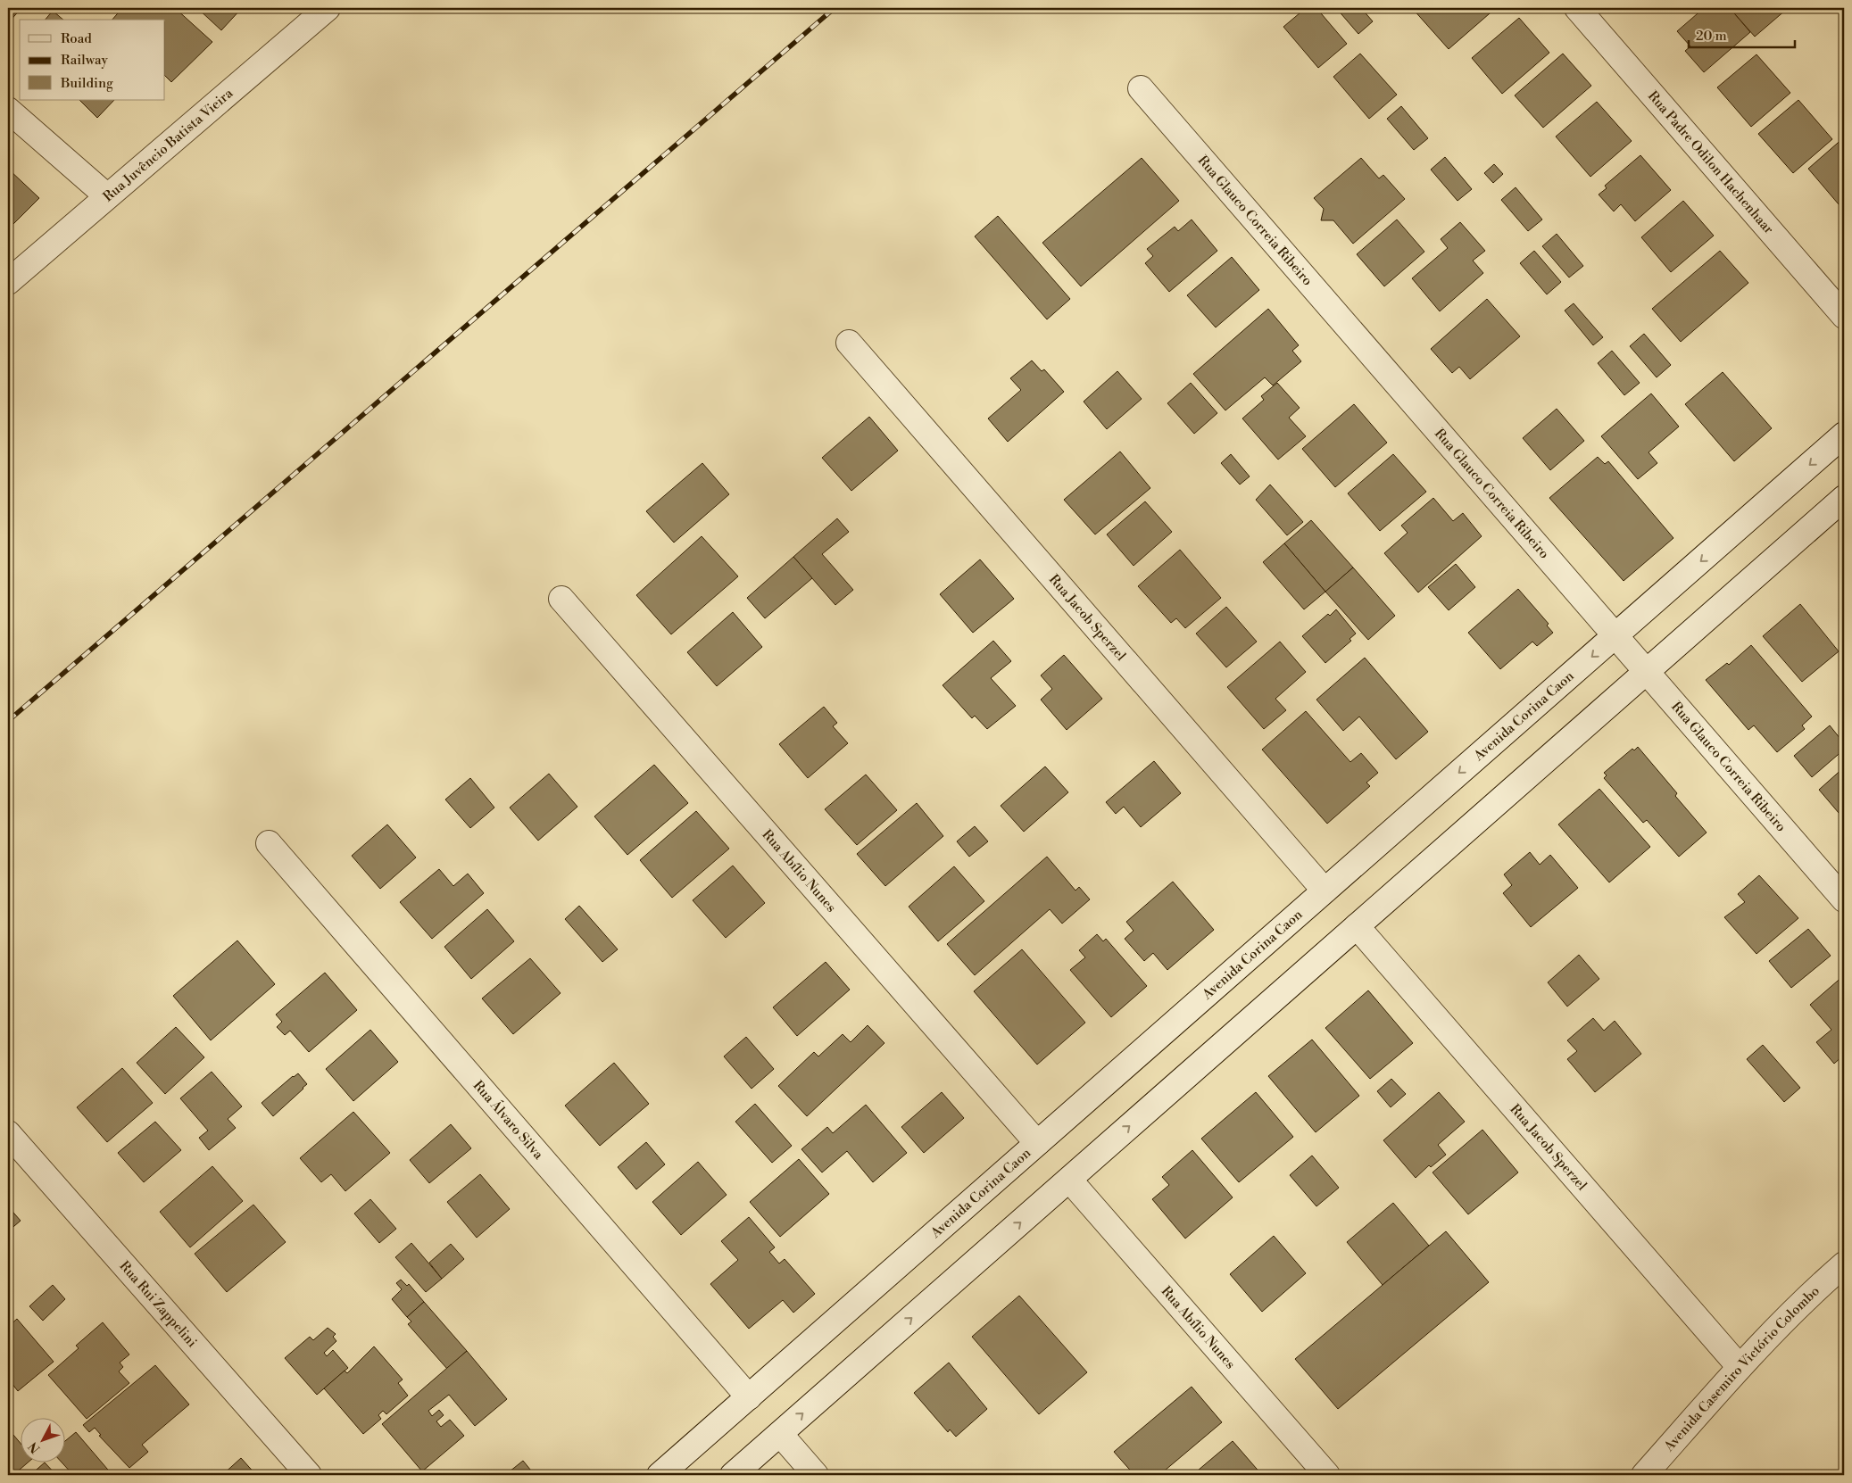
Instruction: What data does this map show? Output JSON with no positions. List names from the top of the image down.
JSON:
{
  "streets": {
    "street": [
      "Rua Juvêncio Batista Vieira",
      "Rua Padre Odilon Hachenhaar",
      "Rua Glauco Correia Ribeiro",
      "Rua Jacob Sperzel",
      "Avenida Corina Caon",
      "Rua Abílio Nunes",
      "Rua Álvaro Silva",
      "Rua Rui Zappelini",
      "Avenida Casemiro Victório Colombo"
    ]
  },
  "crossings": [
    ["Rua Glauco Correia Ribeiro", "Avenida Corina Caon"],
    ["Rua Jacob Sperzel", "Avenida Corina Caon"],
    ["Rua Jacob Sperzel", "Avenida Casemiro Victório Colombo"],
    ["Avenida Corina Caon", "Rua Abílio Nunes"],
    ["Avenida Corina Caon", "Rua Álvaro Silva"]
  ],
  "legend": ["Road", "Railway", "Building"],
  "scale_bar": "20 m",
  "north": "bottom left"
}
